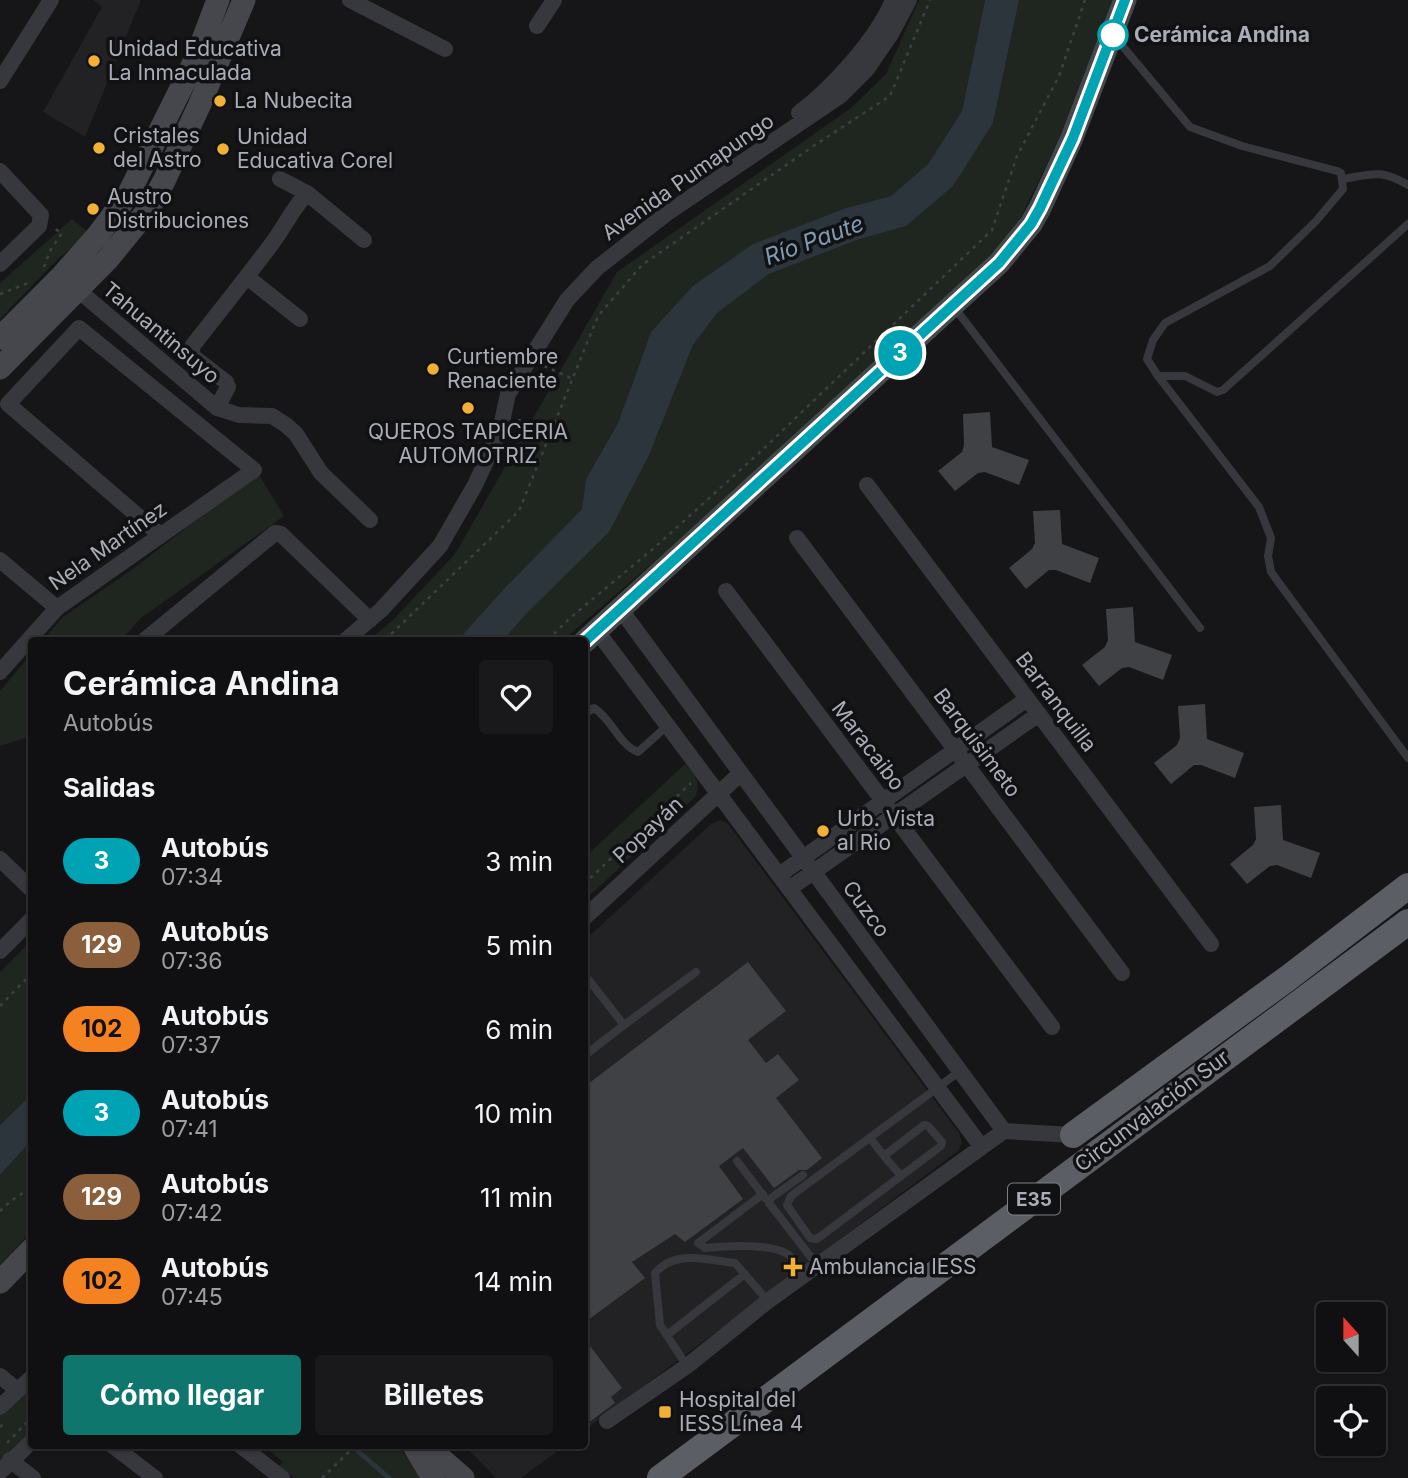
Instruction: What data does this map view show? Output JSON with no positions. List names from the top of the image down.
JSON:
{
  "streets": {
    "highway": ["Circunvalación Sur", "E35"],
    "street": [
      "Avenida Pumapungo",
      "Tahuantinsuyo",
      "Nela Martínez",
      "Barranquilla",
      "Barquisimeto",
      "Maracaibo",
      "Popayán",
      "Cuzco"
    ]
  },
  "crossings": [
    ["Popayán", "Cuzco"]
  ],
  "water": ["Río Paute"],
  "places": {
    "other": [
      "Cerámica Andina",
      "Unidad Educativa La Inmaculada",
      "La Nubecita",
      "Cristales del Astro",
      "Unidad Educativa Corel",
      "Austro Distribuciones",
      "Curtiembre Renaciente",
      "QUEROS TAPICERIA AUTOMOTRIZ",
      "Urb. Vista al Rio"
    ],
    "health": ["Ambulancia IESS"],
    "transit": ["Hospital del IESS Línea 4"]
  },
  "lines": ["bus line 3"],
  "north": "top",
  "page": {
    "on_map": "3",
    "heading": [
      ["Cerámica Andina", "Autobús"],
      "Salidas"
    ],
    "list": [
      {
        "mark": "3",
        "name": "Autobús",
        "note": "07:34",
        "value": "3 min"
      },
      {
        "mark": "129",
        "name": "Autobús",
        "note": "07:36",
        "value": "5 min"
      },
      {
        "mark": "102",
        "name": "Autobús",
        "note": "07:37",
        "value": "6 min"
      },
      {
        "mark": "3",
        "name": "Autobús",
        "note": "07:41",
        "value": "10 min"
      },
      {
        "mark": "129",
        "name": "Autobús",
        "note": "07:42",
        "value": "11 min"
      },
      {
        "mark": "102",
        "name": "Autobús",
        "note": "07:45",
        "value": "14 min"
      }
    ],
    "buttons": ["Cómo llegar", "Billetes"]
  }
}
